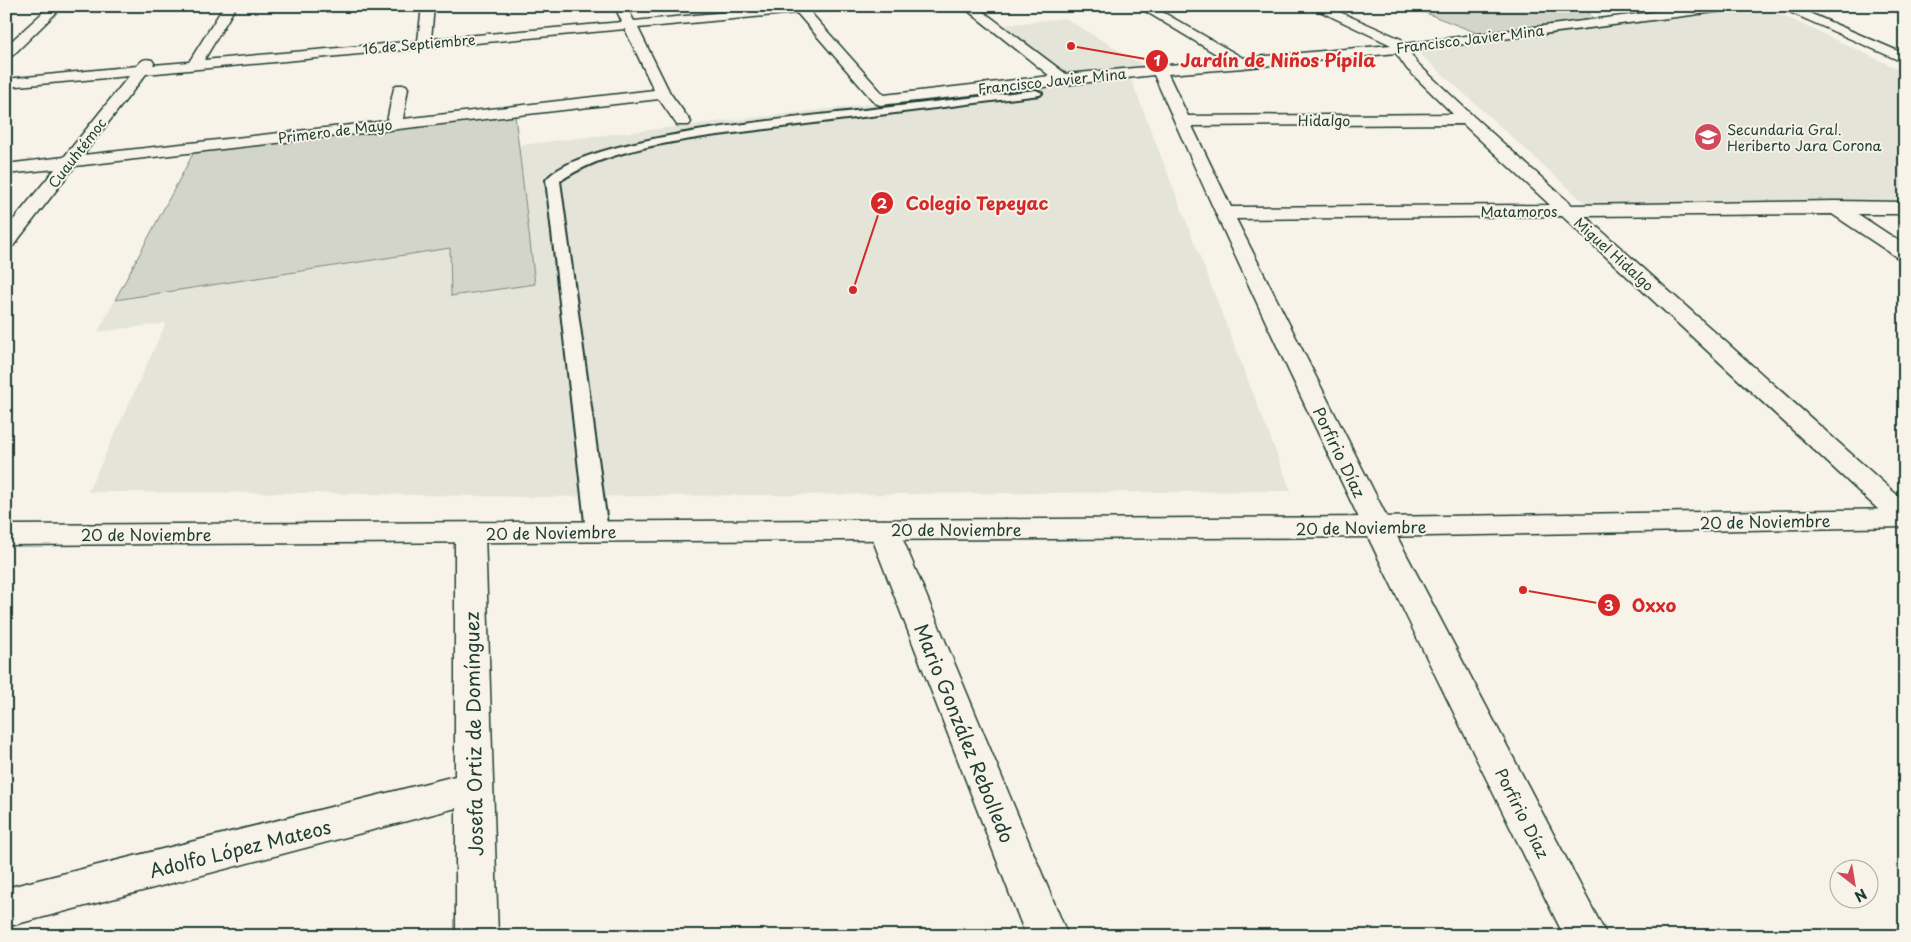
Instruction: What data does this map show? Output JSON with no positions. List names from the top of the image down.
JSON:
{
  "streets": {
    "street": [
      "Francisco Javier Mina",
      "16 de Septiembre",
      "Hidalgo",
      "Primero de Mayo",
      "Cuauhtémoc",
      "Matamoros",
      "Miguel Hidalgo",
      "Porfirio Díaz",
      "20 de Noviembre",
      "Mario González Rebolledo",
      "Josefa Ortiz de Domínguez",
      "Adolfo López Mateos"
    ]
  },
  "crossings": [
    ["Francisco Javier Mina", "16 de Septiembre"],
    ["Francisco Javier Mina", "Miguel Hidalgo"],
    ["Francisco Javier Mina", "Porfirio Díaz"],
    ["16 de Septiembre", "Cuauhtémoc"],
    ["Hidalgo", "Miguel Hidalgo"],
    ["Hidalgo", "Porfirio Díaz"],
    ["Primero de Mayo", "Cuauhtémoc"],
    ["Matamoros", "Miguel Hidalgo"],
    ["Matamoros", "Porfirio Díaz"],
    ["Miguel Hidalgo", "20 de Noviembre"],
    ["Porfirio Díaz", "20 de Noviembre"],
    ["20 de Noviembre", "Mario González Rebolledo"],
    ["20 de Noviembre", "Josefa Ortiz de Domínguez"],
    ["Josefa Ortiz de Domínguez", "Adolfo López Mateos"]
  ],
  "places": {
    "other": ["Jardín de Niños Pípila", "Colegio Tepeyac", "Oxxo"],
    "school or university": ["Secundaria Gral. Heriberto Jara Corona"]
  },
  "north": "bottom right"
}
